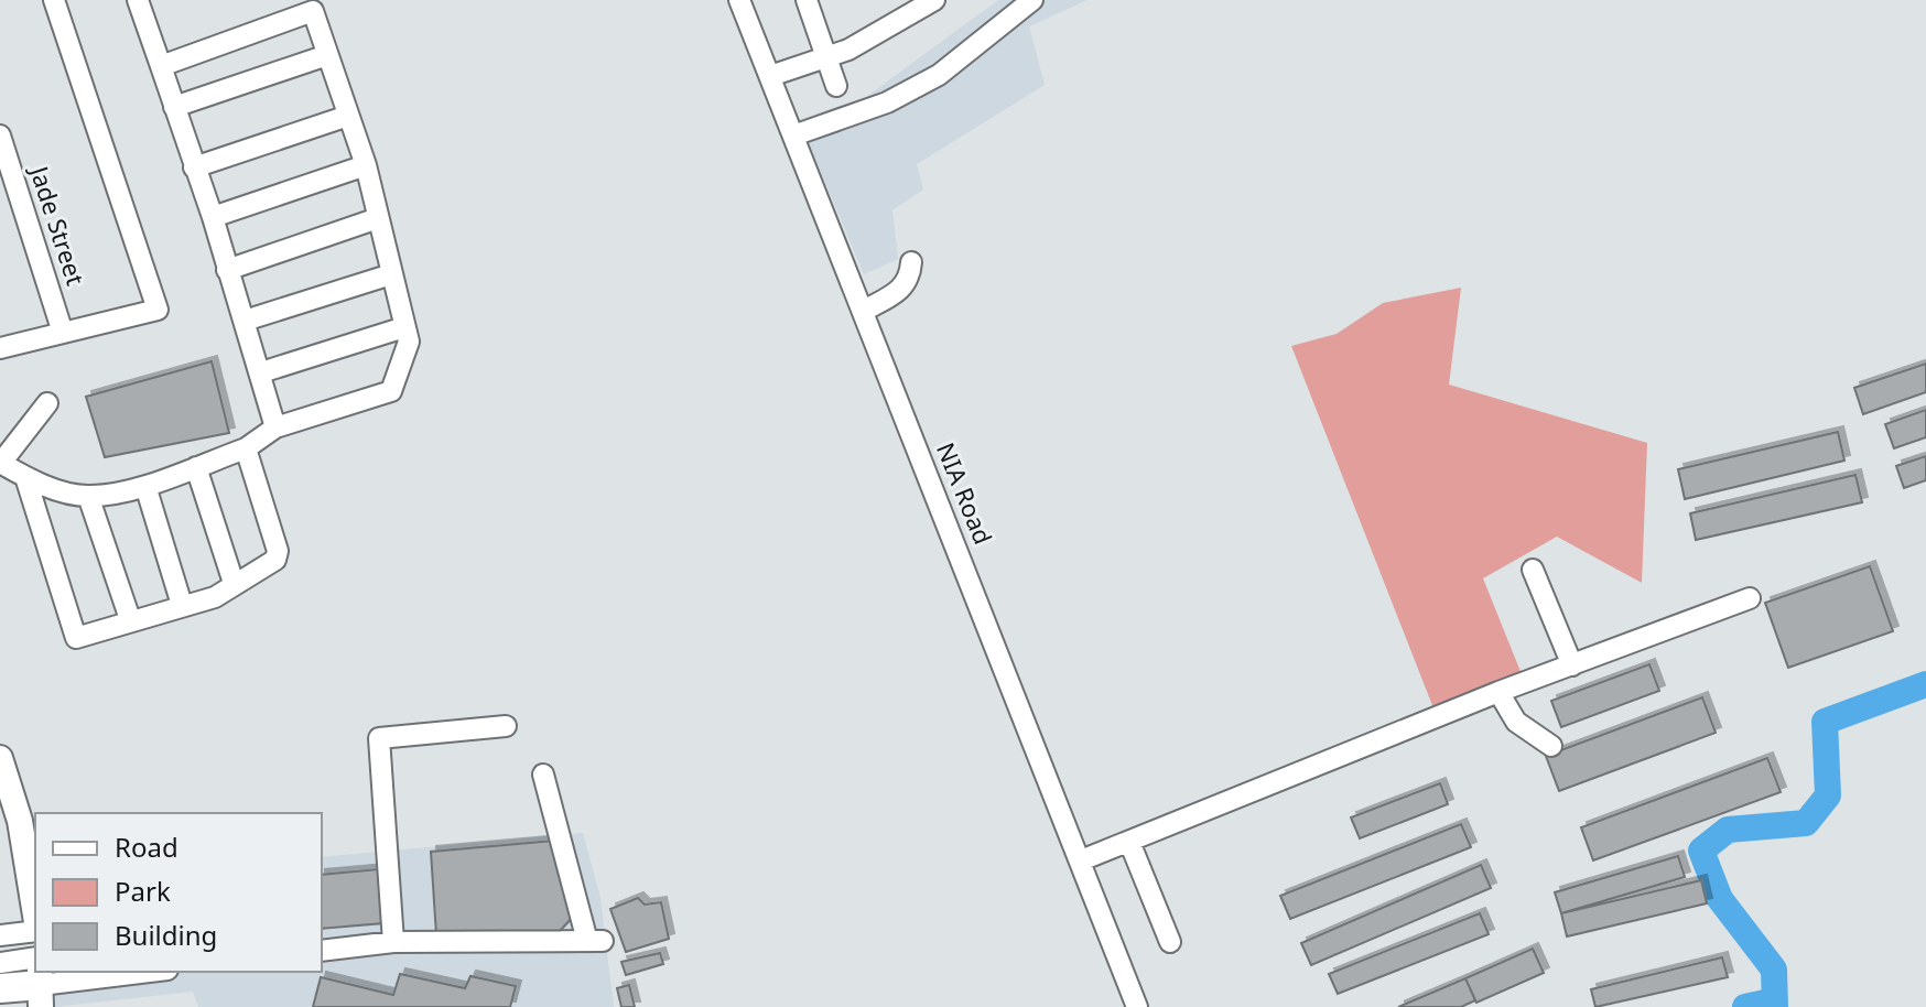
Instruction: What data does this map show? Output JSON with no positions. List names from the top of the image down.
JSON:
{
  "streets": {
    "street": ["Jade Street", "NIA Road"]
  },
  "legend": ["Road", "Park", "Building"]
}
